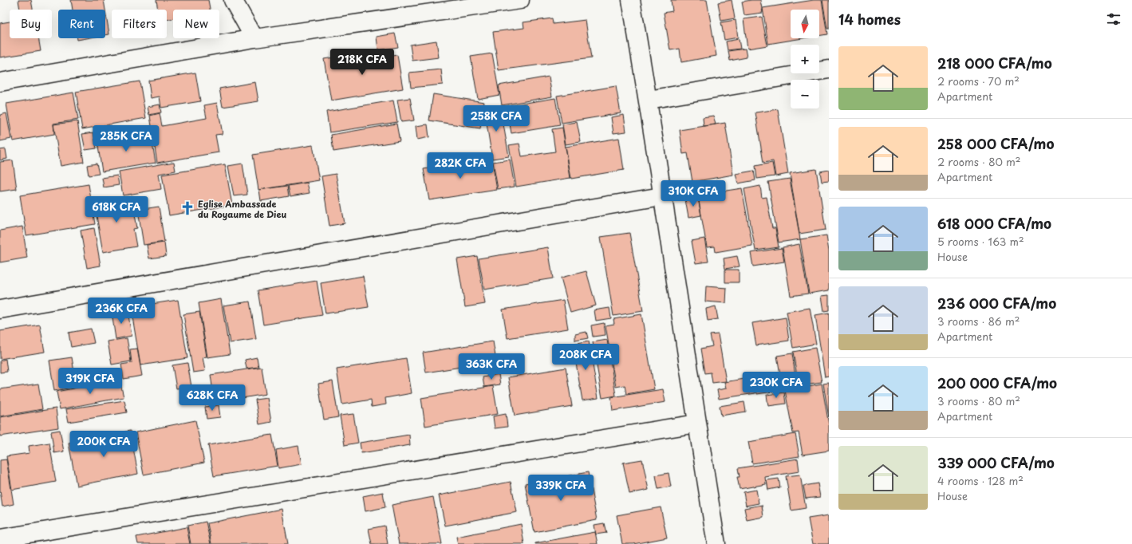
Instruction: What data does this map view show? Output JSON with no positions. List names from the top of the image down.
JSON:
{
  "places": {
    "church": ["Eglise Ambassade du Royaume de Dieu"]
  },
  "north": "bottom",
  "page": {
    "heading": "14 homes",
    "map_buttons": ["+", "−"],
    "chip": [
      "Buy",
      "Rent",
      "Filters",
      "New"
    ],
    "list": [
      {
        "name": "218 000 CFA/mo",
        "note": "2 rooms · 70 m² · Apartment"
      },
      {
        "name": "258 000 CFA/mo",
        "note": "2 rooms · 80 m² · Apartment"
      },
      {
        "name": "618 000 CFA/mo",
        "note": "5 rooms · 163 m² · House"
      },
      {
        "name": "236 000 CFA/mo",
        "note": "3 rooms · 86 m² · Apartment"
      },
      {
        "name": "200 000 CFA/mo",
        "note": "3 rooms · 80 m² · Apartment"
      },
      {
        "name": "339 000 CFA/mo",
        "note": "4 rooms · 128 m² · House"
      }
    ],
    "price": [
      "218K CFA",
      "258K CFA",
      "285K CFA",
      "282K CFA",
      "310K CFA",
      "618K CFA",
      "236K CFA",
      "208K CFA",
      "363K CFA",
      "319K CFA",
      "230K CFA",
      "628K CFA",
      "200K CFA",
      "339K CFA"
    ]
  }
}
